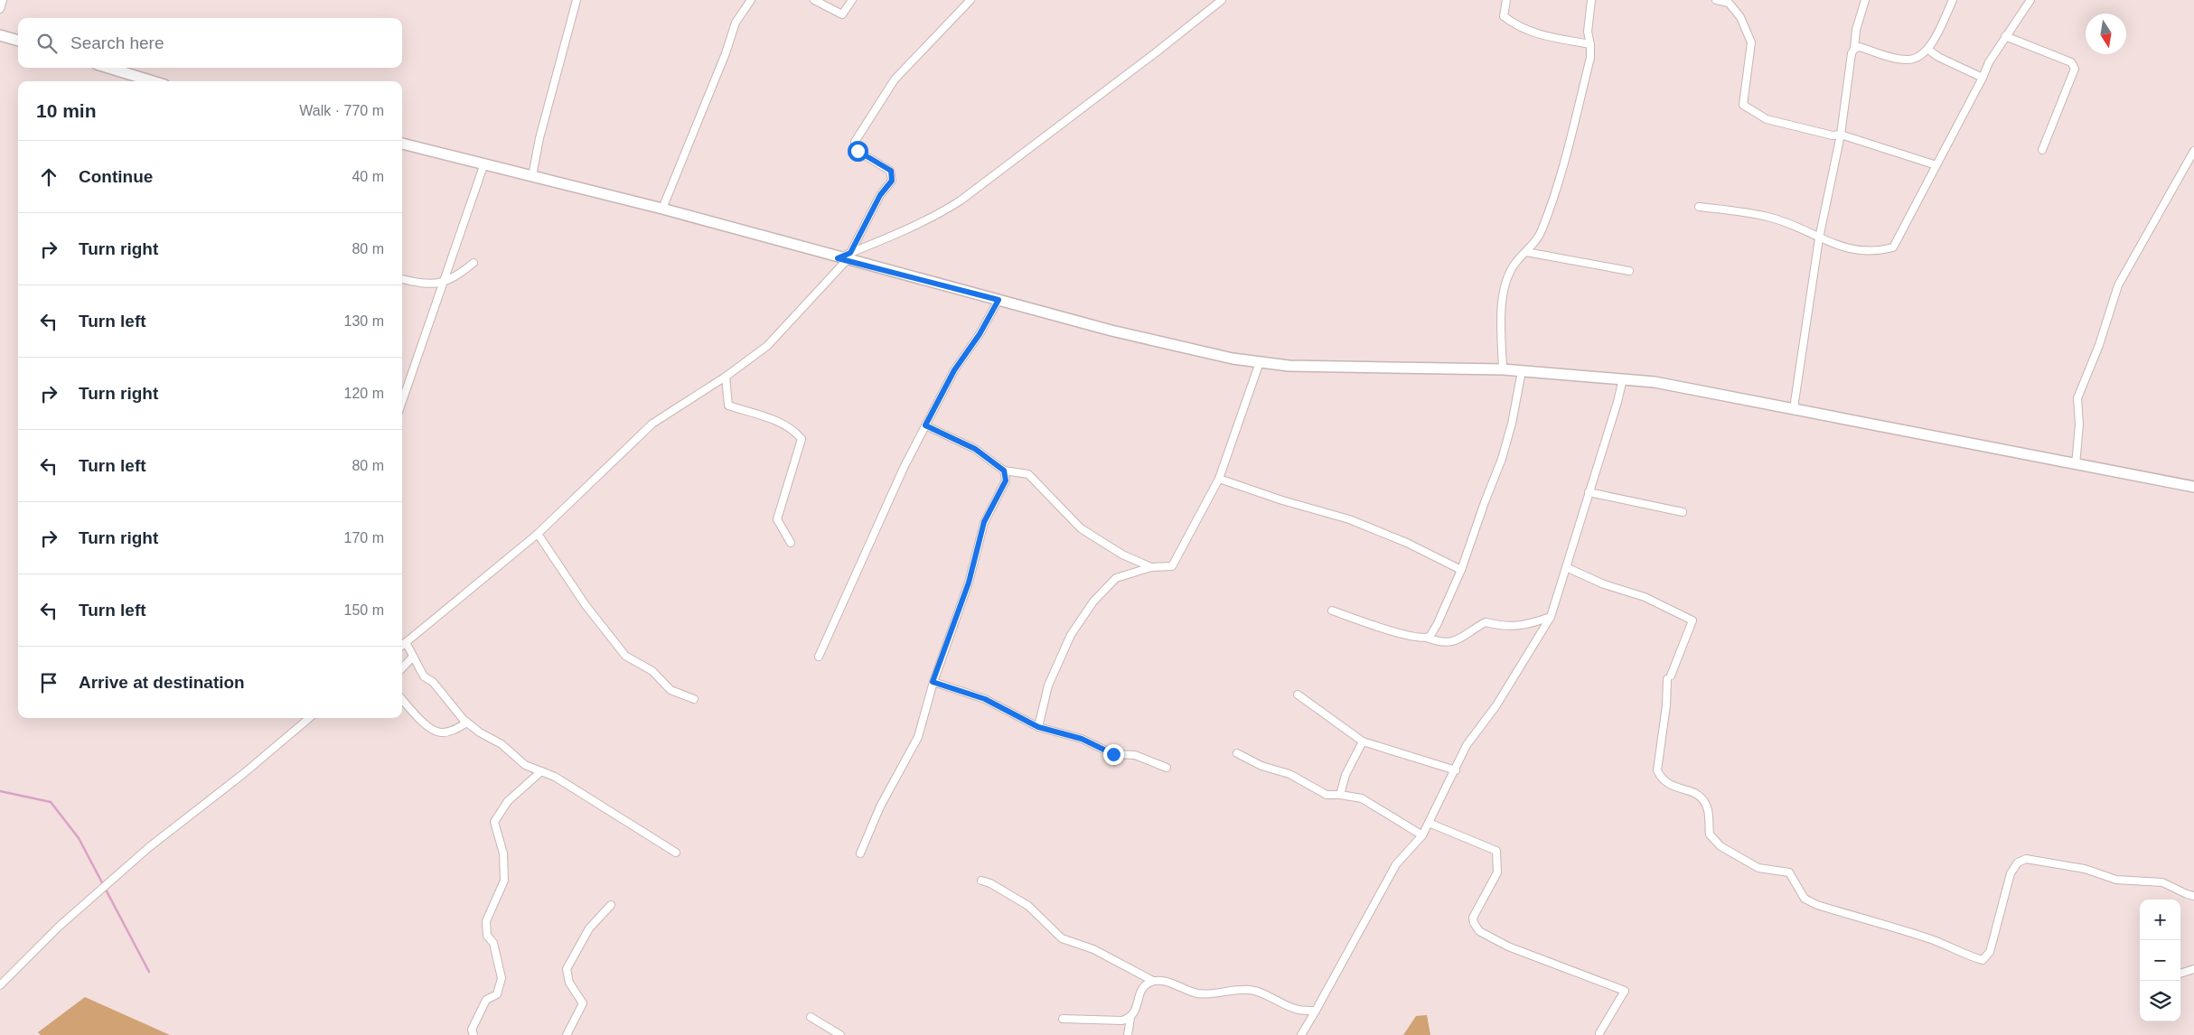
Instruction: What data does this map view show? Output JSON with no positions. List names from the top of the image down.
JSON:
{
  "north": "bottom",
  "page": {
    "search": "Search here",
    "heading": ["10 min", "Walk · 770 m"],
    "list": [
      ["Continue", "40 m"],
      ["Turn right", "80 m"],
      ["Turn left", "130 m"],
      ["Turn right", "120 m"],
      ["Turn left", "80 m"],
      ["Turn right", "170 m"],
      ["Turn left", "150 m"],
      "Arrive at destination"
    ],
    "map_buttons": ["+", "−"]
  }
}
